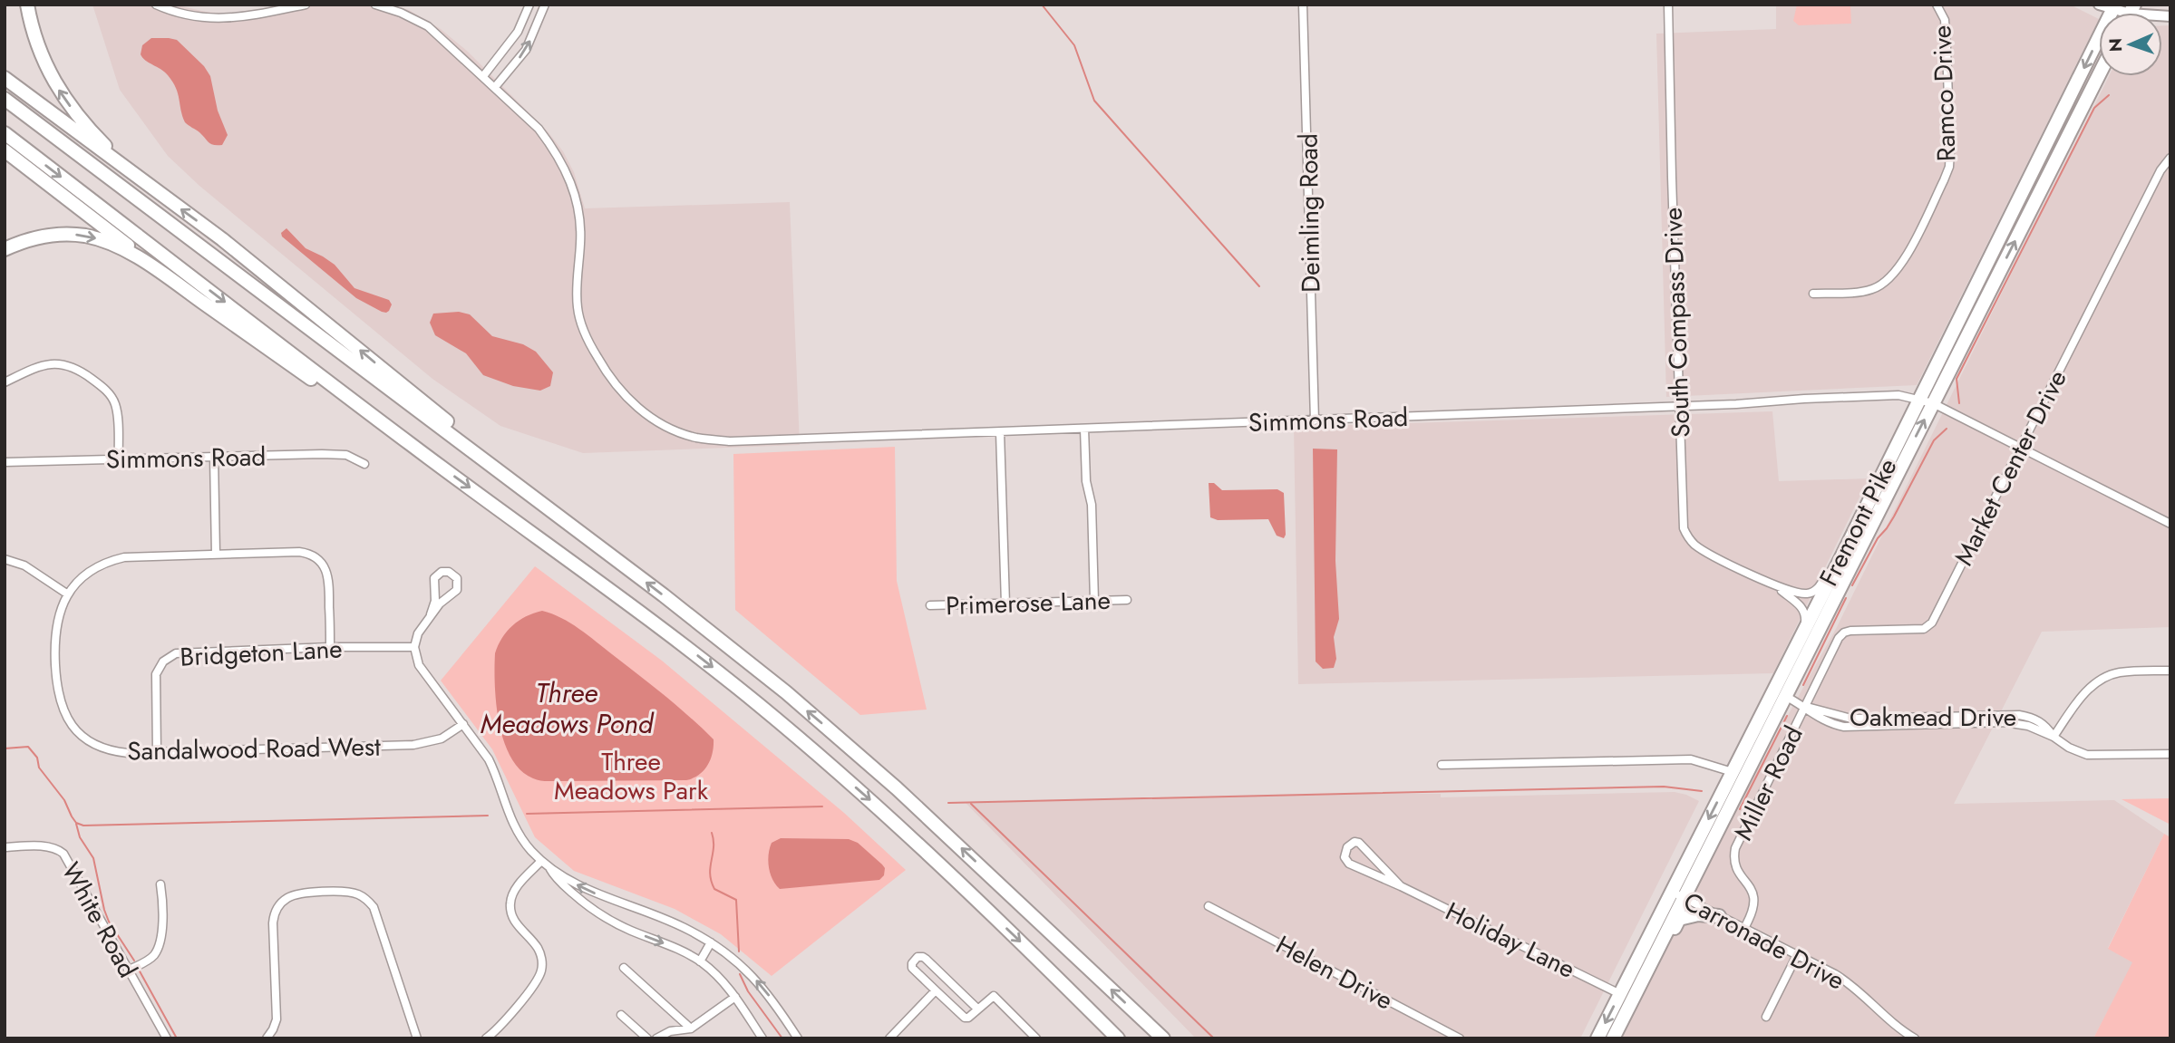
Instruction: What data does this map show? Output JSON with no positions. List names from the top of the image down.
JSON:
{
  "streets": {
    "highway": ["Fremont Pike"],
    "street": [
      "Ramco Drive",
      "Deimling Road",
      "South Compass Drive",
      "Simmons Road",
      "Market Center Drive",
      "Primerose Lane",
      "Bridgeton Lane",
      "Oakmead Drive",
      "Sandalwood Road West",
      "Miller Road",
      "White Road",
      "Holiday Lane",
      "Carronade Drive",
      "Helen Drive"
    ]
  },
  "crossings": [
    ["Deimling Road", "Simmons Road"],
    ["South Compass Drive", "Simmons Road"],
    ["South Compass Drive", "Fremont Pike"],
    ["Simmons Road", "Fremont Pike"],
    ["Market Center Drive", "Oakmead Drive"],
    ["Market Center Drive", "Miller Road"],
    ["Fremont Pike", "Oakmead Drive"],
    ["Fremont Pike", "Holiday Lane"],
    ["Fremont Pike", "Carronade Drive"],
    ["Bridgeton Lane", "Sandalwood Road West"],
    ["Oakmead Drive", "Miller Road"],
    ["Miller Road", "Carronade Drive"]
  ],
  "water": ["Three Meadows Pond"],
  "parks": ["Three Meadows Park"],
  "north": "left"
}
